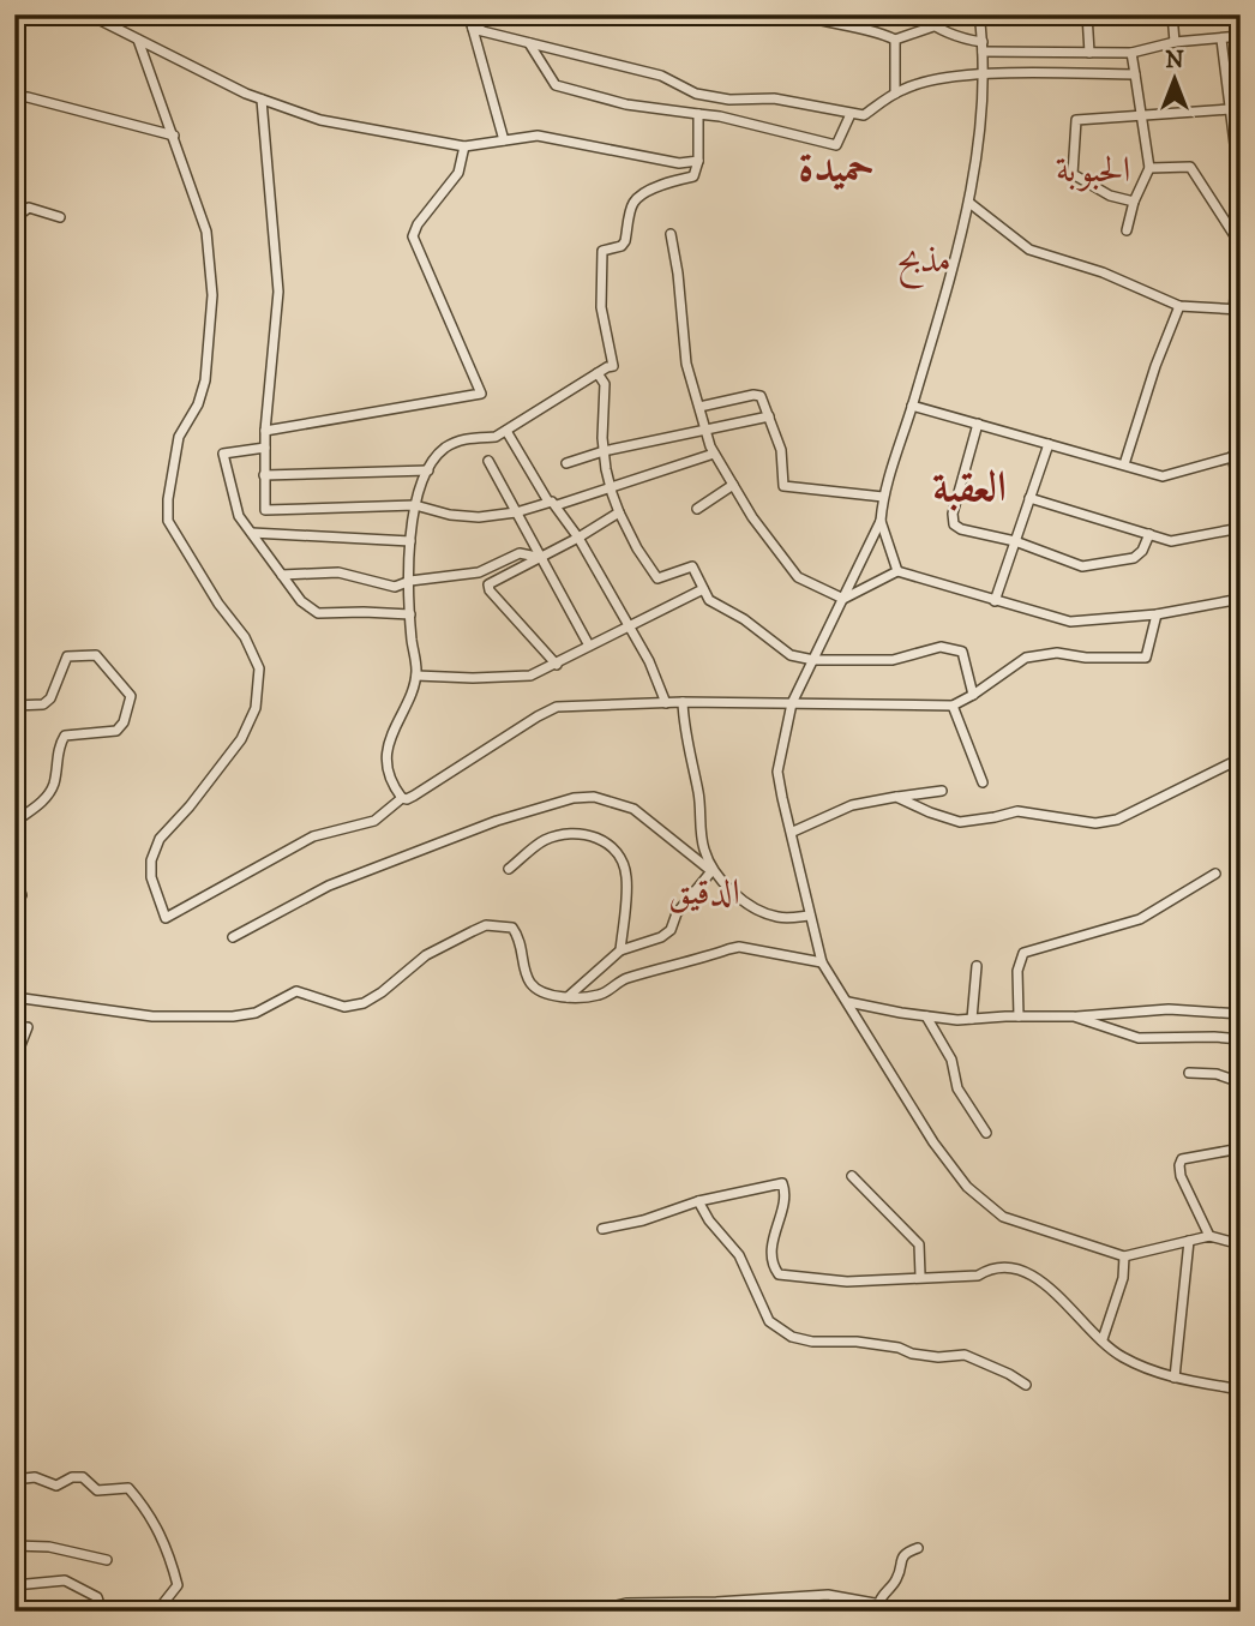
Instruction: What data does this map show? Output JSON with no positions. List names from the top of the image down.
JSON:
{
  "districts": [
    "حميدة",
    "الحبوبة",
    "مذبح",
    "العقبة",
    "الدقيق"
  ],
  "north": "top"
}
